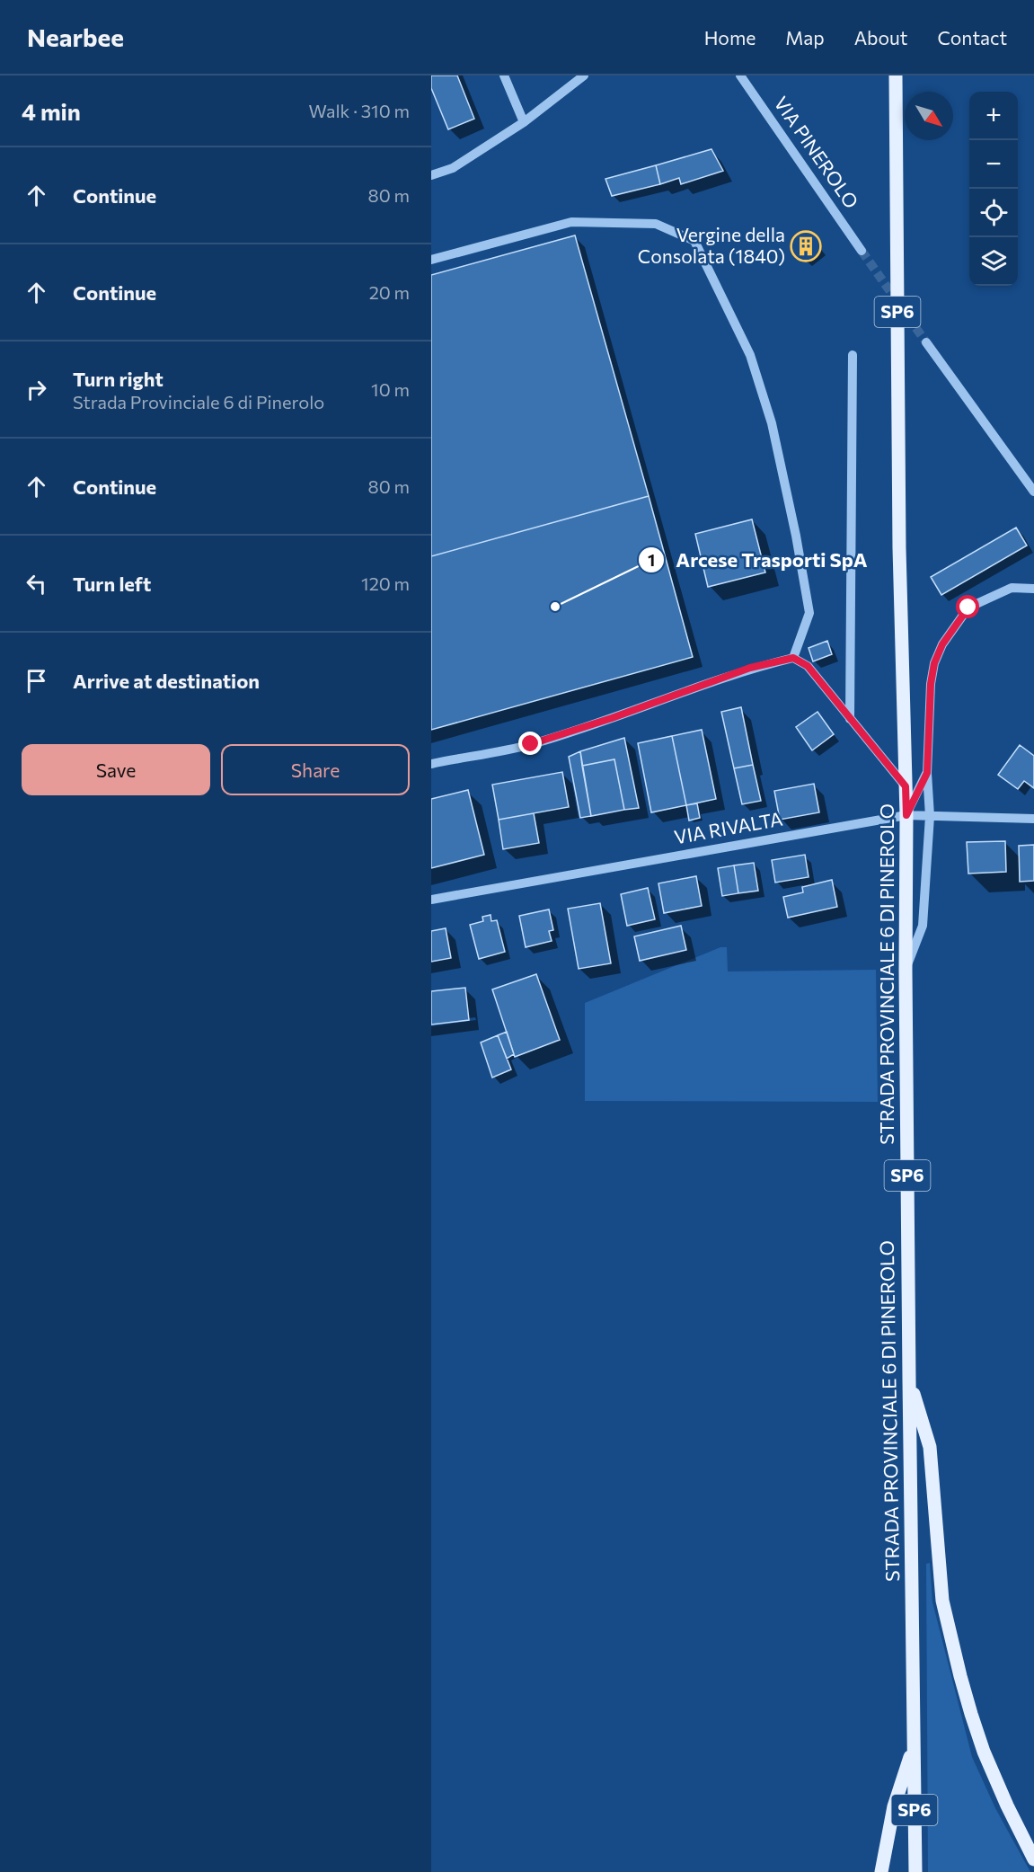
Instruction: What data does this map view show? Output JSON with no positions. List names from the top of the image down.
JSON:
{
  "streets": {
    "main road": ["SP6", "STRADA PROVINCIALE 6 DI PINEROLO"],
    "street": ["VIA PINEROLO", "VIA RIVALTA"]
  },
  "crossings": [
    ["VIA RIVALTA", "STRADA PROVINCIALE 6 DI PINEROLO"]
  ],
  "places": {
    "building": ["Vergine della Consolata (1840)"],
    "other": ["Arcese Trasporti SpA"]
  },
  "north": "bottom right",
  "page": {
    "header": "Nearbee",
    "nav": [
      "Home",
      "Map",
      "About",
      "Contact"
    ],
    "heading": ["4 min", "Walk · 310 m"],
    "map_buttons": ["+", "−"],
    "list": [
      ["Continue", "80 m"],
      ["Continue", "20 m"],
      ["Turn right", "Strada Provinciale 6 di Pinerolo", "10 m"],
      ["Continue", "80 m"],
      ["Turn left", "120 m"],
      "Arrive at destination"
    ],
    "buttons": ["Save", "Share"]
  }
}
